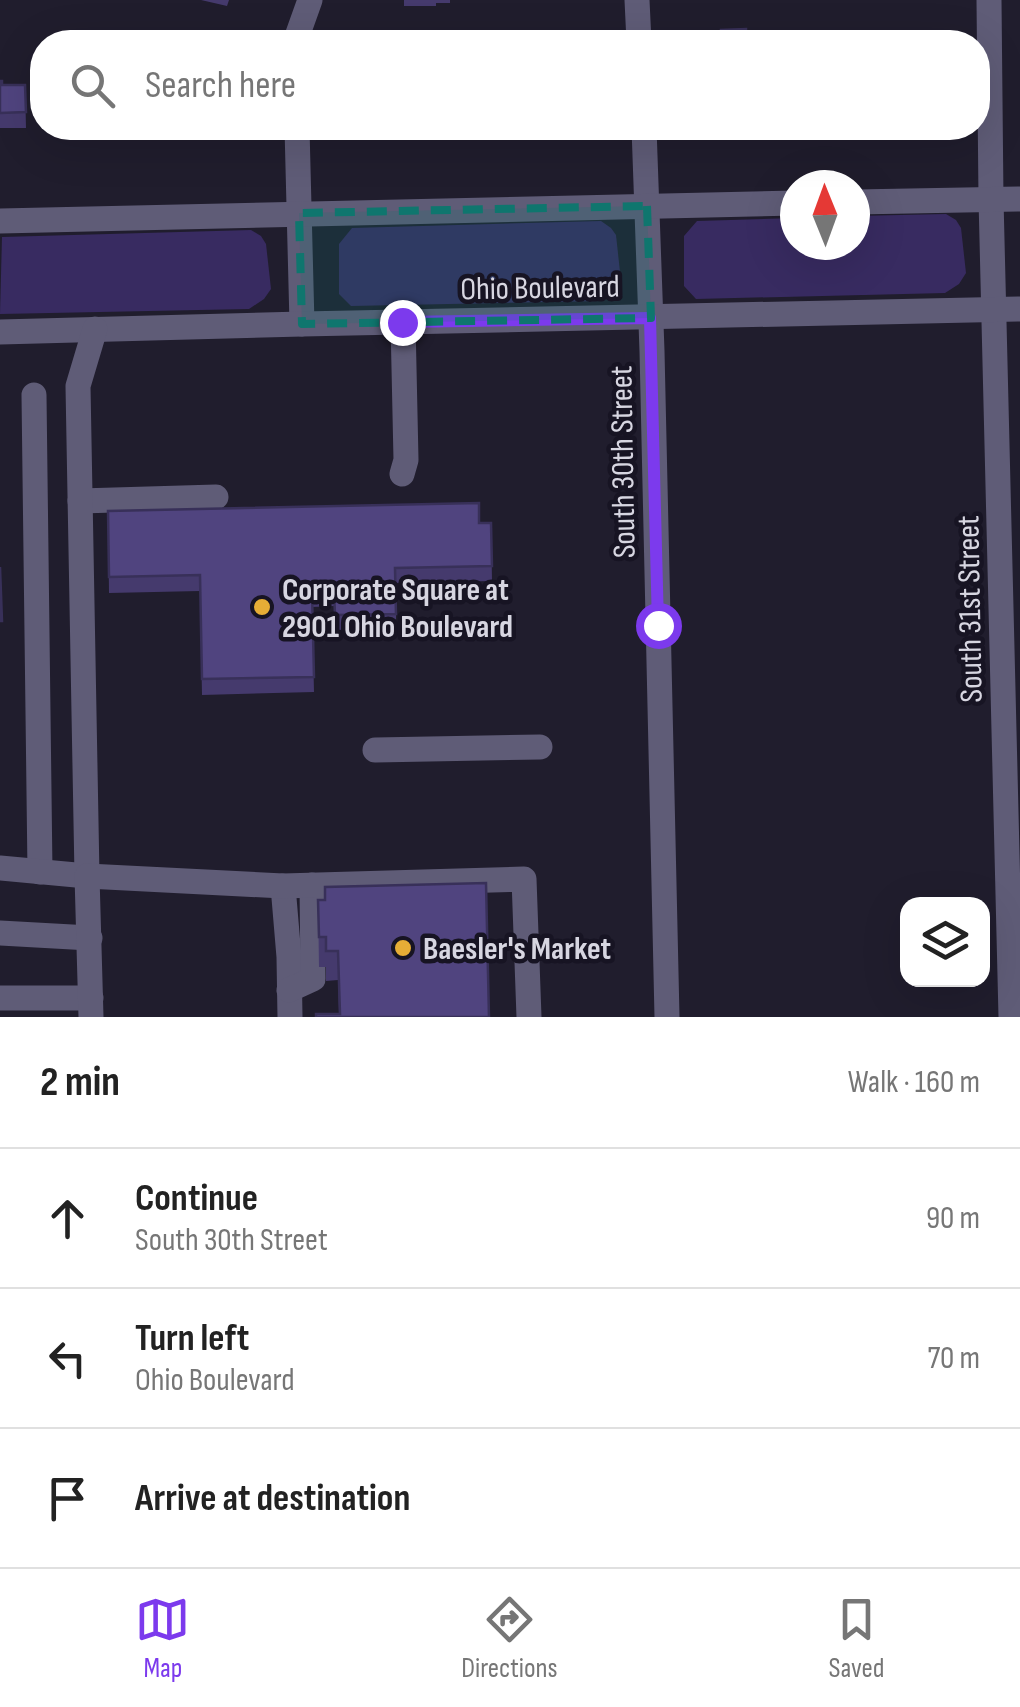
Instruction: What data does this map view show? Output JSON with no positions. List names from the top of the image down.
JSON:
{
  "streets": {
    "street": ["Ohio Boulevard", "South 30th Street", "South 31st Street"]
  },
  "crossings": [
    ["Ohio Boulevard", "South 30th Street"],
    ["Ohio Boulevard", "South 31st Street"]
  ],
  "places": ["Corporate Square at 2901 Ohio Boulevard", "Baesler's Market"],
  "north": "top",
  "page": {
    "search": "Search here",
    "heading": ["2 min", "Walk · 160 m"],
    "list": [
      ["Continue", "South 30th Street", "90 m"],
      ["Turn left", "Ohio Boulevard", "70 m"],
      "Arrive at destination"
    ],
    "nav": ["Map", "Directions", "Saved"]
  }
}
